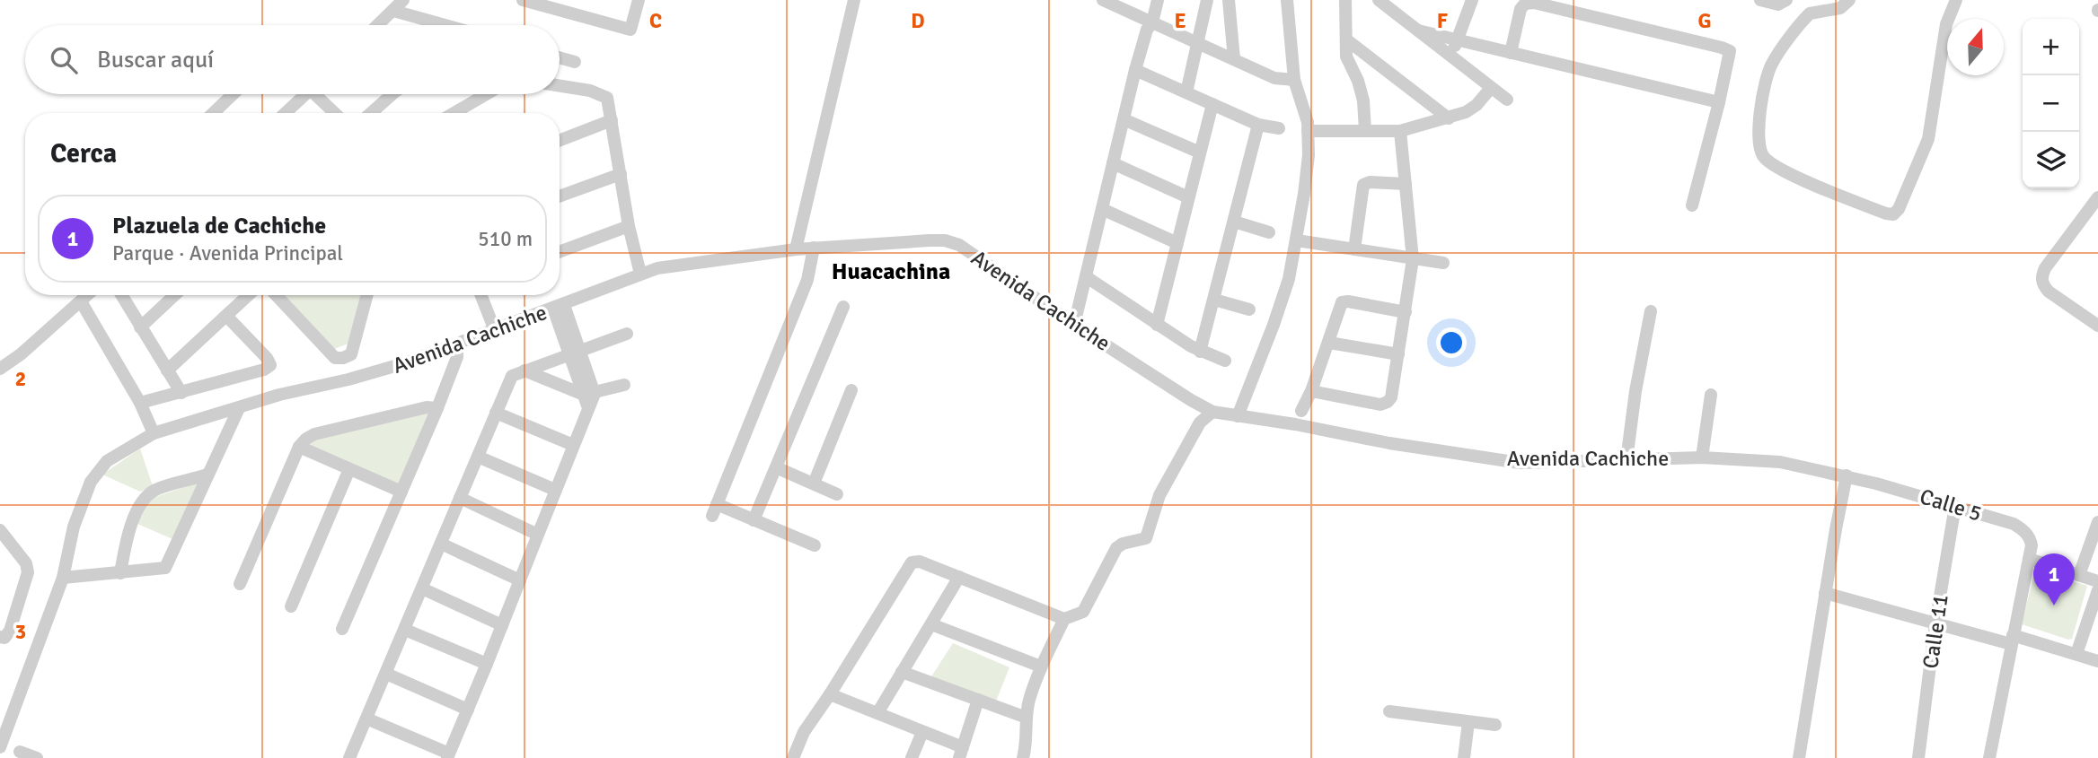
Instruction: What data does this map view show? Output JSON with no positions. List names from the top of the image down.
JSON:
{
  "streets": {
    "street": ["Avenida Cachiche", "Calle 5", "Calle 11"]
  },
  "crossings": [
    ["Avenida Cachiche", "Calle 5"],
    ["Calle 5", "Calle 11"]
  ],
  "districts": ["Huacachina"],
  "north": "top",
  "page": {
    "map_buttons": ["+", "−"],
    "search": "Buscar aquí",
    "heading": "Cerca",
    "list": [
      {
        "mark": "1",
        "name": "Plazuela de Cachiche",
        "note": "Parque · Avenida Principal",
        "value": "510 m"
      }
    ],
    "pins": "1"
  },
  "grid": {
    "columns": [
      "C",
      "D",
      "E",
      "F",
      "G"
    ],
    "rows": ["2", "3"]
  }
}
